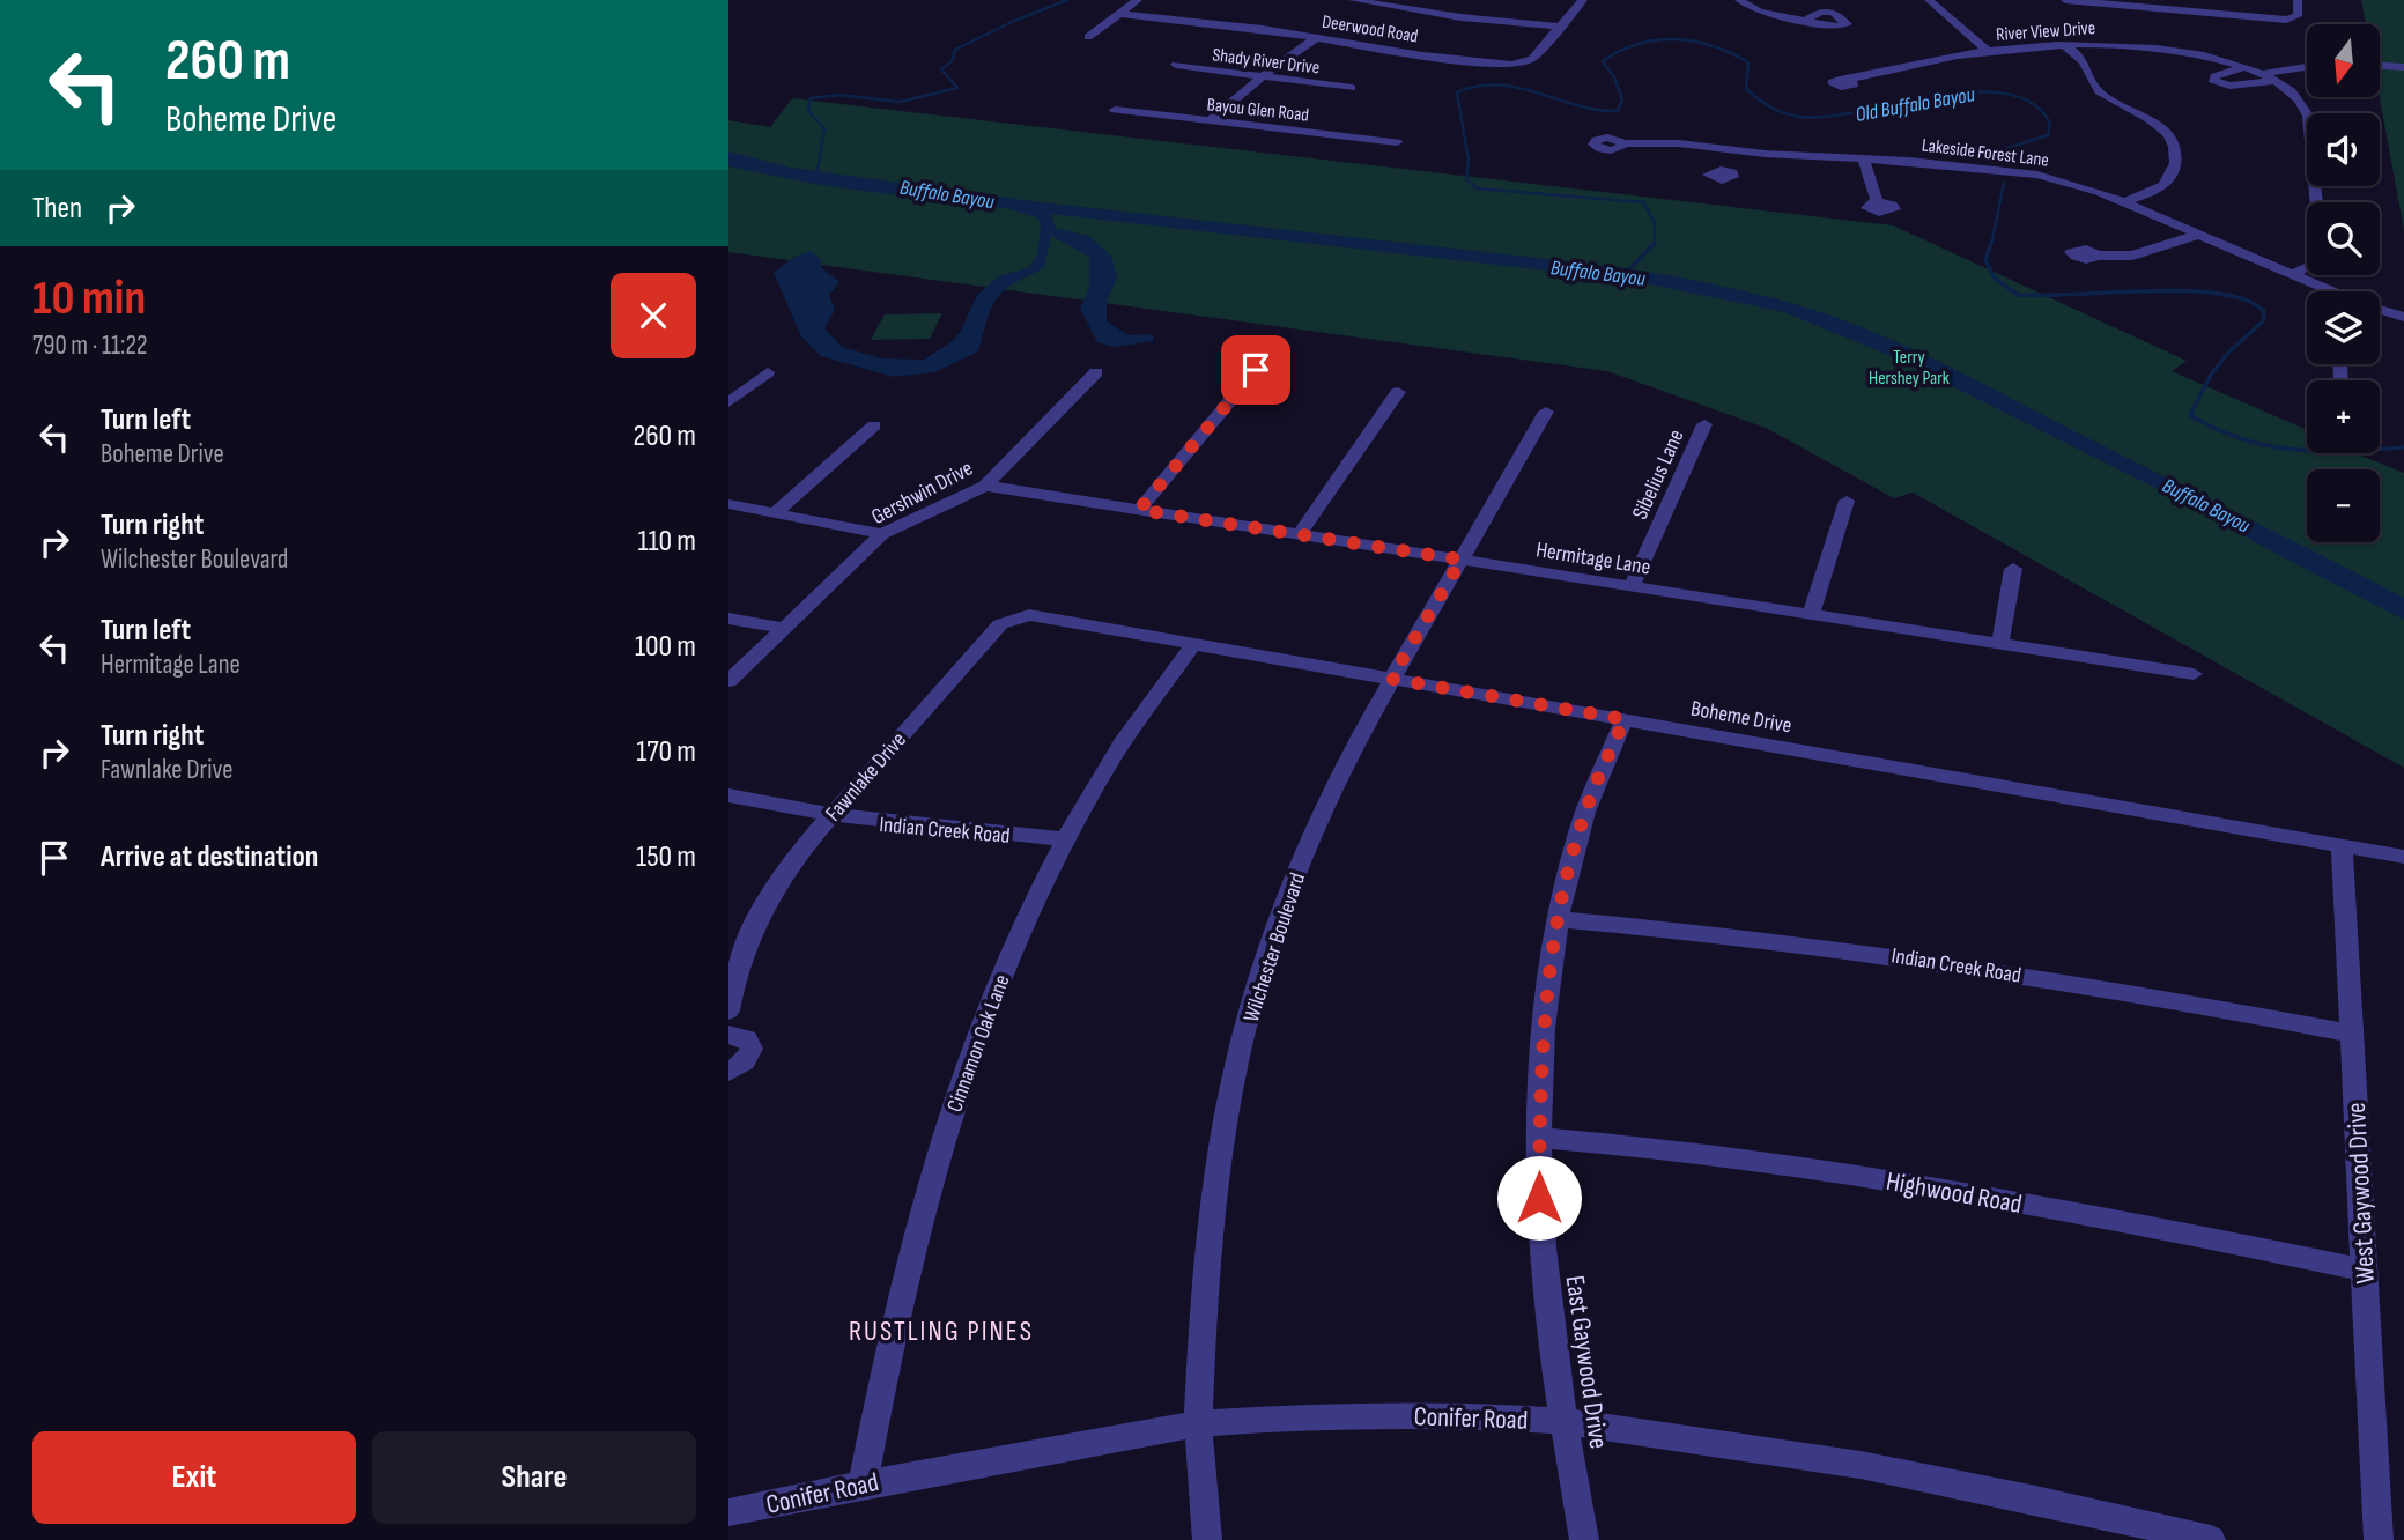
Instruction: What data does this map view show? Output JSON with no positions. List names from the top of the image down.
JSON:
{
  "streets": {
    "street": [
      "Deerwood Road",
      "River View Drive",
      "Shady River Drive",
      "Bayou Glen Road",
      "Lakeside Forest Lane",
      "Sibelius Lane",
      "Gershwin Drive",
      "Hermitage Lane",
      "Boheme Drive",
      "Fawnlake Drive",
      "Indian Creek Road",
      "Wilchester Boulevard",
      "Cinnamon Oak Lane",
      "Highwood Road",
      "West Gaywood Drive",
      "East Gaywood Drive",
      "Conifer Road"
    ]
  },
  "crossings": [
    ["Sibelius Lane", "Hermitage Lane"],
    ["Gershwin Drive", "Hermitage Lane"],
    ["Hermitage Lane", "Wilchester Boulevard"],
    ["Boheme Drive", "Fawnlake Drive"],
    ["Boheme Drive", "Wilchester Boulevard"],
    ["Boheme Drive", "Cinnamon Oak Lane"],
    ["Boheme Drive", "West Gaywood Drive"],
    ["Boheme Drive", "East Gaywood Drive"],
    ["Fawnlake Drive", "Indian Creek Road"],
    ["Indian Creek Road", "Cinnamon Oak Lane"],
    ["Indian Creek Road", "West Gaywood Drive"],
    ["Indian Creek Road", "East Gaywood Drive"],
    ["Wilchester Boulevard", "Conifer Road"],
    ["Cinnamon Oak Lane", "Conifer Road"],
    ["Highwood Road", "West Gaywood Drive"],
    ["Highwood Road", "East Gaywood Drive"],
    ["East Gaywood Drive", "Conifer Road"]
  ],
  "districts": ["RUSTLING PINES"],
  "water": ["Old Buffalo Bayou", "Buffalo Bayou"],
  "parks": ["Terry Hershey Park"],
  "north": "bottom",
  "page": {
    "turn": ["260 m", "Boheme Drive"],
    "map_buttons": ["+", "−"],
    "then": "Then",
    "heading": ["10 min", "790 m · 11:22"],
    "list": [
      {
        "name": "Turn left",
        "note": "Boheme Drive",
        "value": "260 m"
      },
      {
        "name": "Turn right",
        "note": "Wilchester Boulevard",
        "value": "110 m"
      },
      {
        "name": "Turn left",
        "note": "Hermitage Lane",
        "value": "100 m"
      },
      {
        "name": "Turn right",
        "note": "Fawnlake Drive",
        "value": "170 m"
      },
      {
        "name": "Arrive at destination",
        "value": "150 m"
      }
    ],
    "buttons": ["Exit", "Share"]
  }
}
